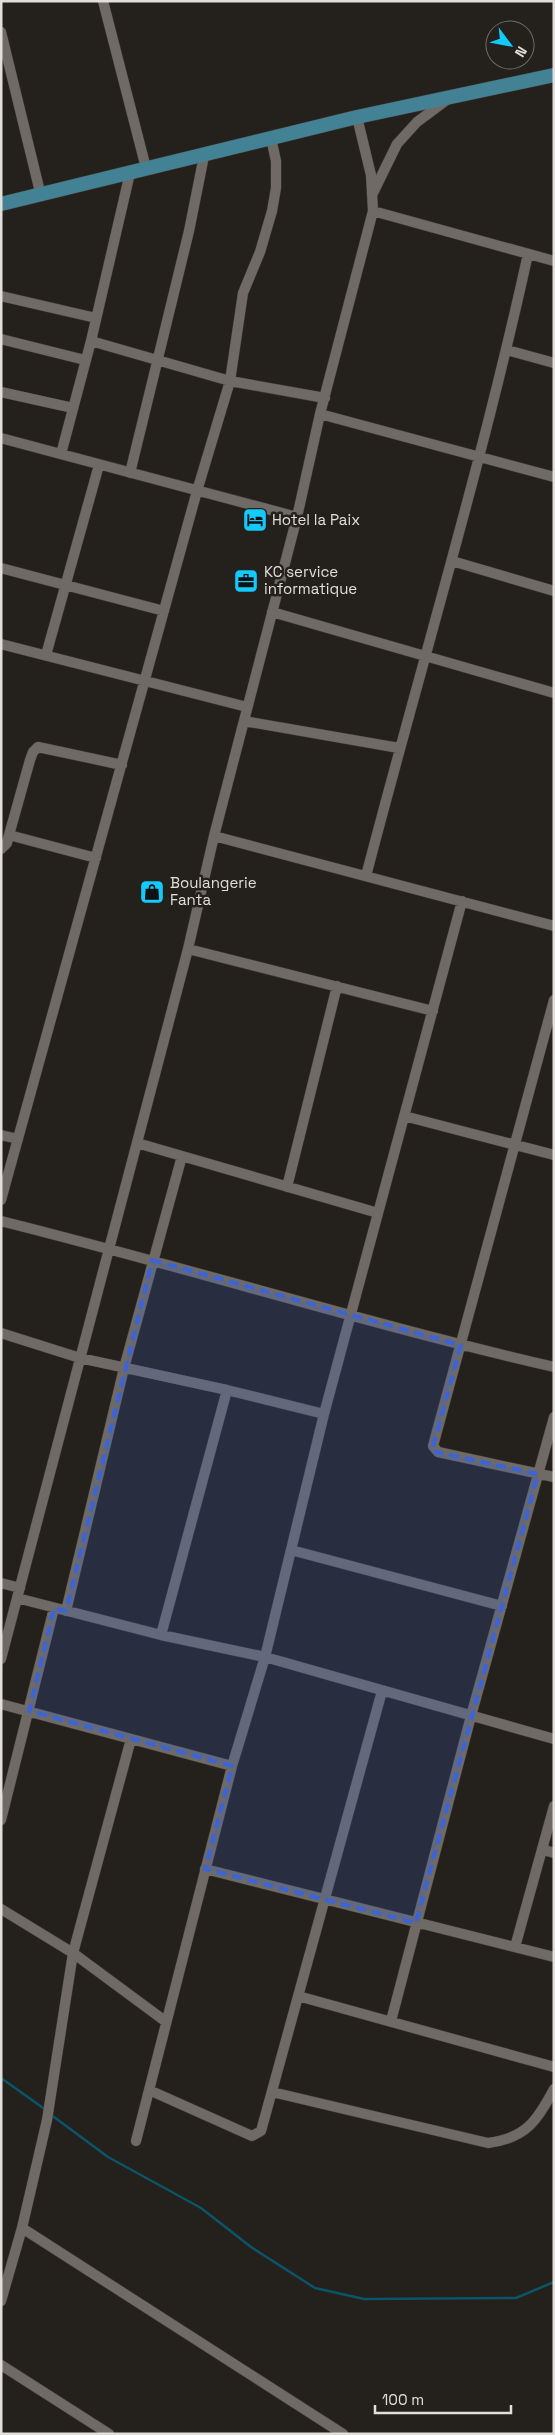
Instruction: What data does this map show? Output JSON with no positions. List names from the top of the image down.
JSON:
{
  "places": {
    "hotel": ["Hotel la Paix"],
    "office": ["KC service informatique"],
    "shop": ["Boulangerie Fanta"]
  },
  "scale_bar": "100 m",
  "north": "bottom right"
}
